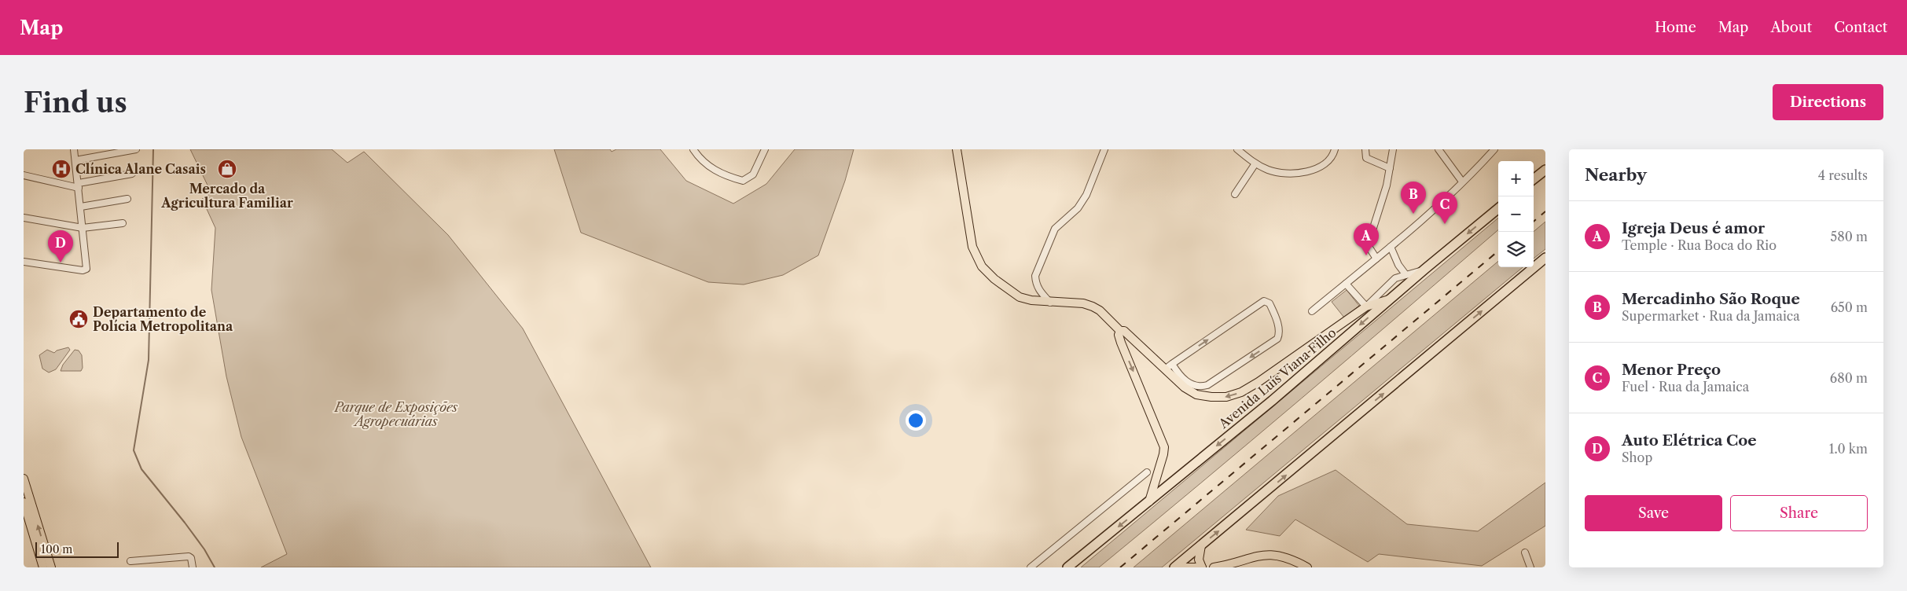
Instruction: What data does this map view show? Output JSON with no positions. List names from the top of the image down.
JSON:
{
  "streets": {
    "highway": ["Avenida Luís Viana Filho"]
  },
  "parks": ["Parque de Exposições Agropecuárias"],
  "places": {
    "hospital": ["Clínica Alane Casais"],
    "shop": ["Mercado da Agricultura Familiar"],
    "public building": ["Departamento de Polícia Metropolitana"]
  },
  "scale_bar": "100 m",
  "page": {
    "header": "Map",
    "nav": [
      "Home",
      "Map",
      "About",
      "Contact"
    ],
    "buttons": [
      "Directions",
      ["Save", "Share"]
    ],
    "title": "Find us",
    "heading": ["Nearby", "4 results"],
    "map_buttons": ["+", "−"],
    "pins": [
      "B",
      "C",
      "A",
      "D"
    ],
    "list": [
      {
        "mark": "A",
        "name": "Igreja Deus é amor",
        "note": "Temple · Rua Boca do Rio",
        "value": "580 m"
      },
      {
        "mark": "B",
        "name": "Mercadinho São Roque",
        "note": "Supermarket · Rua da Jamaica",
        "value": "650 m"
      },
      {
        "mark": "C",
        "name": "Menor Preço",
        "note": "Fuel · Rua da Jamaica",
        "value": "680 m"
      },
      {
        "mark": "D",
        "name": "Auto Elétrica Coe",
        "note": "Shop",
        "value": "1.0 km"
      }
    ],
    "scale": "100 m"
  }
}
